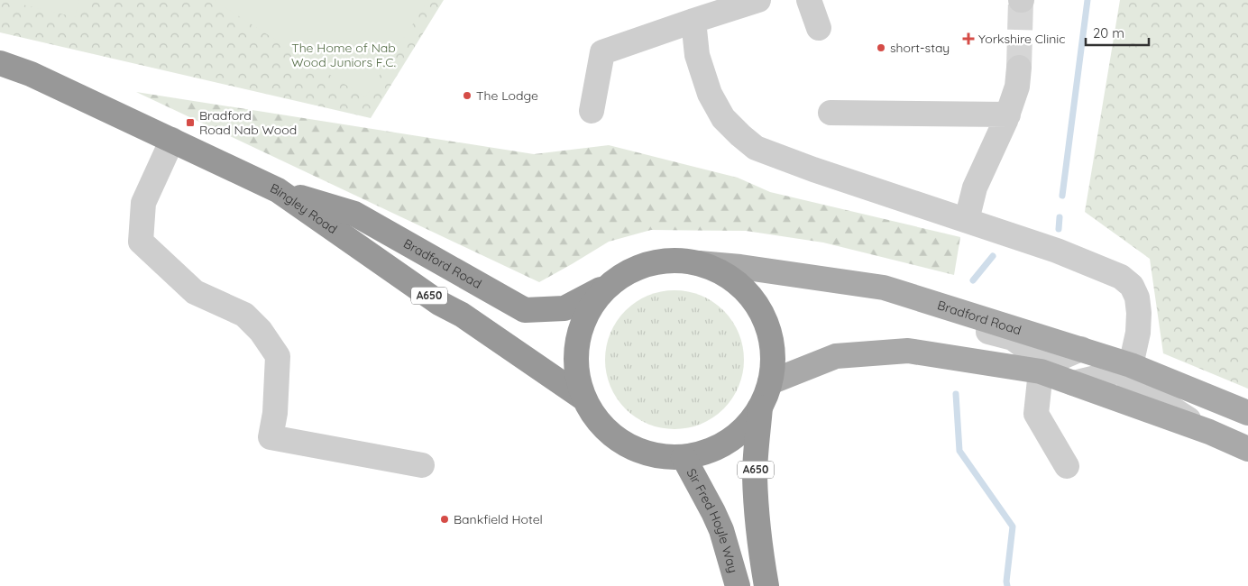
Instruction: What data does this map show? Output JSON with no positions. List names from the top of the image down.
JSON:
{
  "streets": {
    "highway": [
      "Bingley Road",
      "Bradford Road",
      "A650",
      "Sir Fred Hoyle Way"
    ]
  },
  "crossings": [
    ["Bingley Road", "Bradford Road"],
    ["Bingley Road", "A650"],
    ["Bradford Road", "A650"],
    ["A650", "Sir Fred Hoyle Way"]
  ],
  "parks": ["The Home of Nab Wood Juniors F.C."],
  "places": {
    "health": ["Yorkshire Clinic"],
    "other": ["short-stay", "The Lodge", "Bankfield Hotel"],
    "transit": ["Bradford Road Nab Wood"]
  },
  "scale_bar": "20 m"
}
